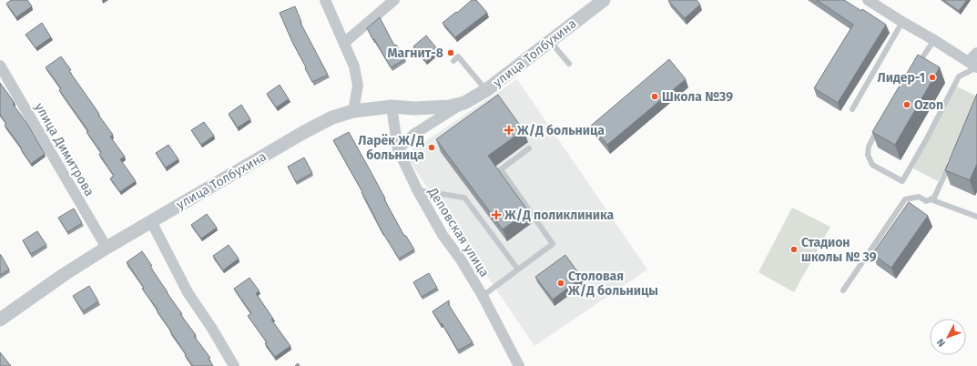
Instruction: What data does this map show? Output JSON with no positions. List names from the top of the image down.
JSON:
{
  "streets": {
    "street": ["улица Толбухина", "улица Димитрова", "Деповская улица"]
  },
  "crossings": [
    ["улица Толбухина", "улица Димитрова"],
    ["улица Толбухина", "Деповская улица"]
  ],
  "places": {
    "other": [
      "Магнит-8",
      "Лидер-1",
      "Школа №39",
      "Ozon",
      "Ларёк Ж/Д больница",
      "Стадион школы № 39",
      "Столовая Ж/Д больницы"
    ],
    "health": ["Ж/Д больница", "Ж/Д поликлиника"]
  },
  "north": "bottom left"
}
